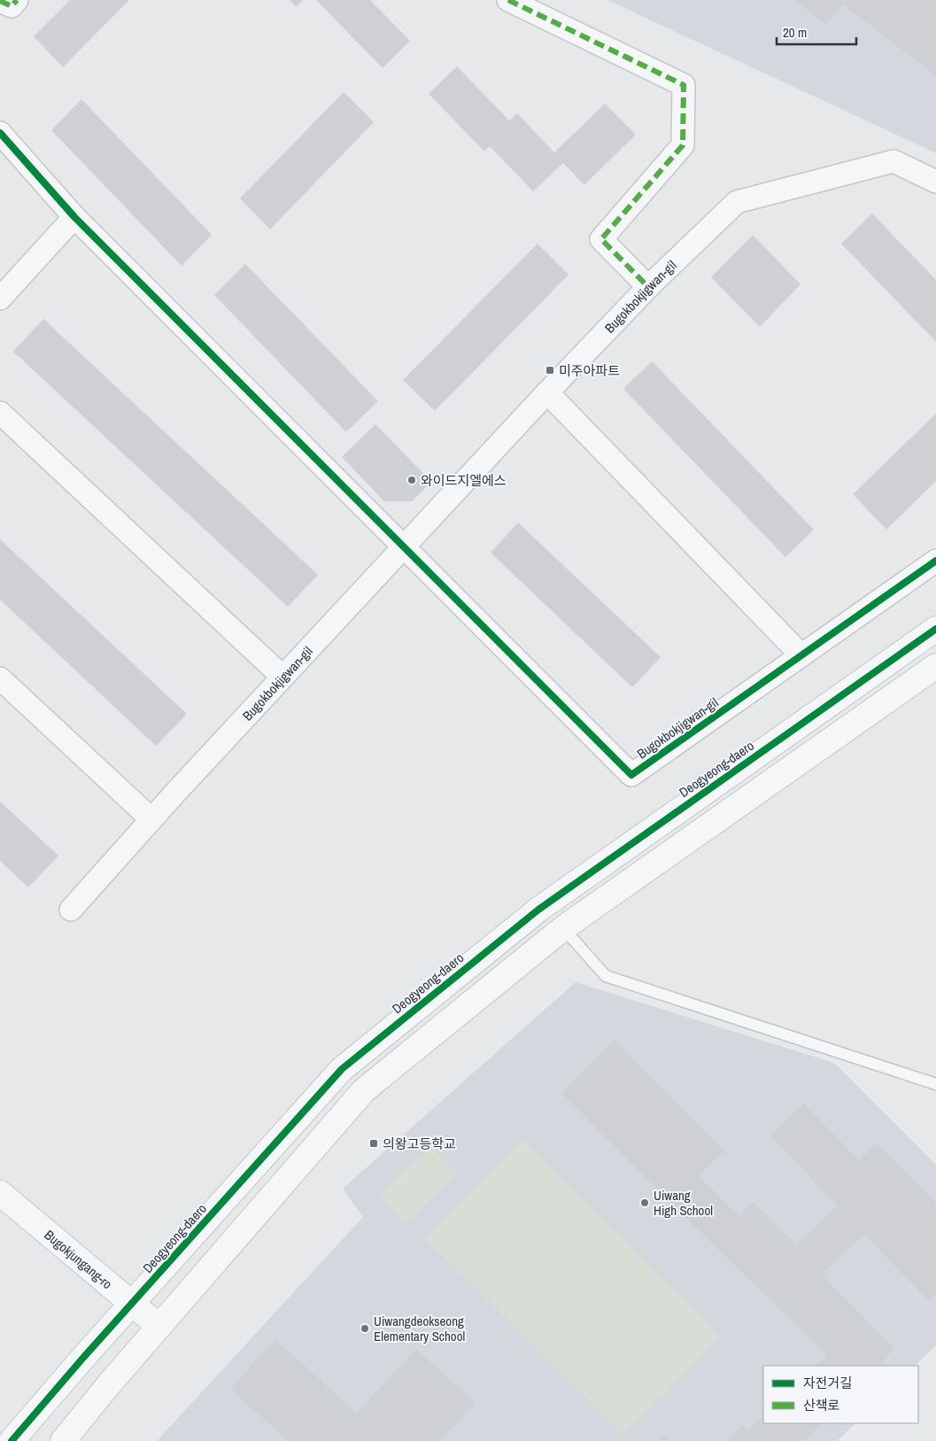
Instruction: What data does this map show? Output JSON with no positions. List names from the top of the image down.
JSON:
{
  "streets": {
    "street": ["Bugokbokjigwan-gil", "Deogyeong-daero", "Bugokjungang-ro"]
  },
  "crossings": [
    ["Deogyeong-daero", "Bugokjungang-ro"]
  ],
  "places": {
    "transit": ["미주아파트", "의왕고등학교"],
    "other": ["와이드지엘에스", "Uiwang High School", "Uiwangdeokseong Elementary School"]
  },
  "legend": ["자전거길", "산책로"],
  "scale_bar": "20 m"
}
